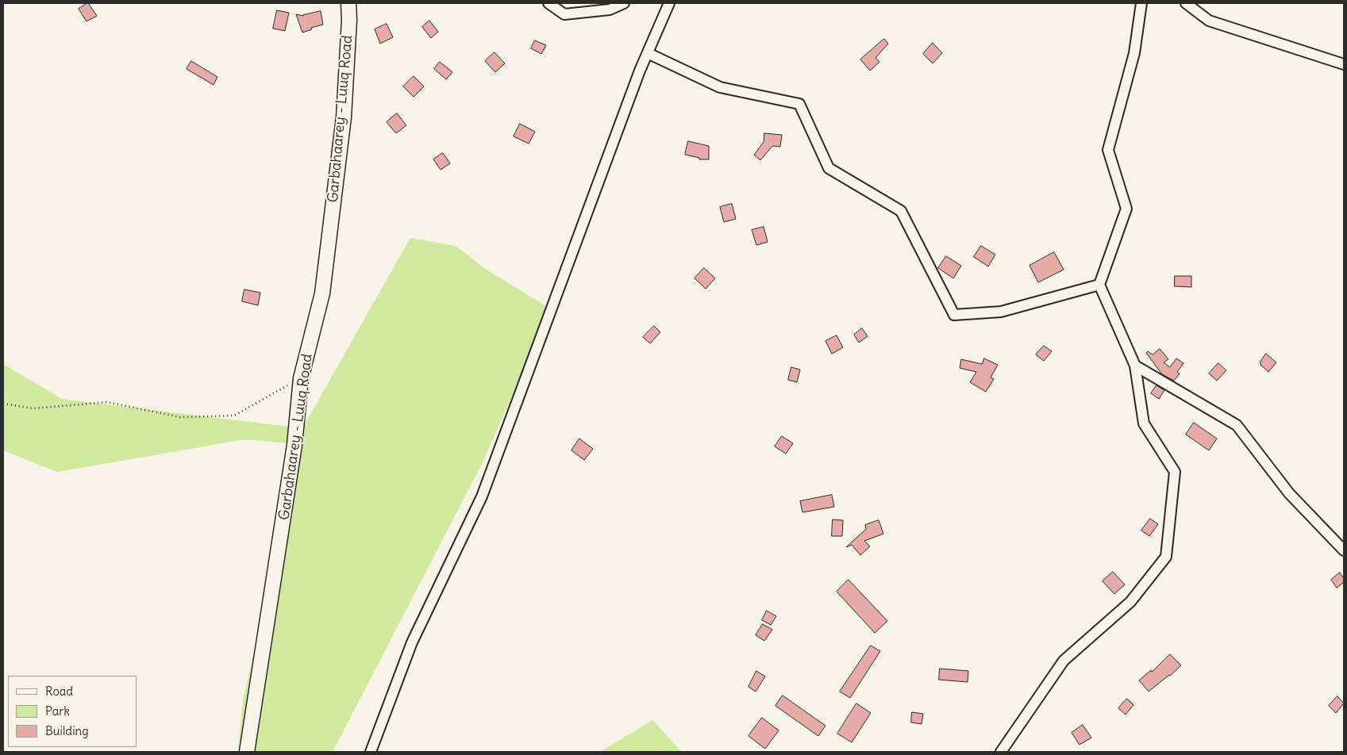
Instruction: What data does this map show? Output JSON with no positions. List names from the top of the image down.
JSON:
{
  "streets": {
    "street": ["Garbahaarey - Luuq Road"]
  },
  "legend": ["Road", "Park", "Building"]
}
